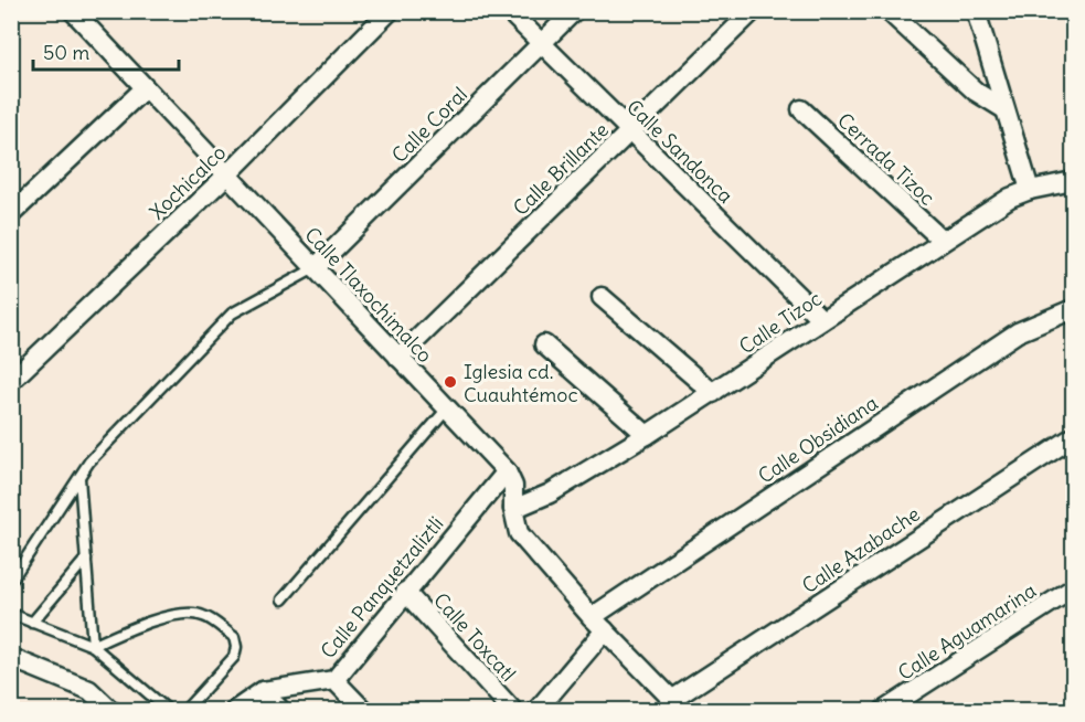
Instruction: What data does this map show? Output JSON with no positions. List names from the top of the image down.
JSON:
{
  "streets": {
    "street": [
      "Calle Coral",
      "Calle Sandonca",
      "Cerrada Tizoc",
      "Calle Brillante",
      "Xochicalco",
      "Calle Tlaxochimalco",
      "Calle Tizoc",
      "Calle Obsidiana",
      "Calle Azabache",
      "Calle Panquetzaliztli",
      "Calle Aguamarina",
      "Calle Toxcatl"
    ]
  },
  "crossings": [
    ["Calle Coral", "Calle Sandonca"],
    ["Calle Coral", "Calle Tlaxochimalco"],
    ["Calle Sandonca", "Calle Brillante"],
    ["Calle Sandonca", "Calle Tizoc"],
    ["Cerrada Tizoc", "Calle Tizoc"],
    ["Calle Brillante", "Calle Tlaxochimalco"],
    ["Xochicalco", "Calle Tlaxochimalco"],
    ["Calle Tlaxochimalco", "Calle Panquetzaliztli"],
    ["Calle Panquetzaliztli", "Calle Toxcatl"]
  ],
  "places": ["Iglesia cd. Cuauhtémoc"],
  "scale_bar": "50 m"
}
